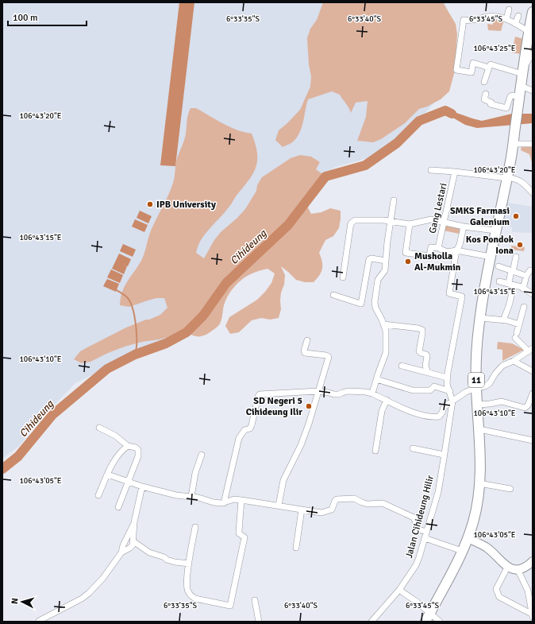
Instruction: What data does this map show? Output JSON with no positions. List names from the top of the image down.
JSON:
{
  "streets": {
    "highway": ["11"],
    "street": ["Gang Lestari", "Jalan Cihideung Hilir"]
  },
  "crossings": [
    ["Gang Lestari", "11"]
  ],
  "water": ["Cihideung"],
  "places": [
    "IPB University",
    "SMKS Farmasi Galenium",
    "Kos Pondok Iona",
    "Musholla Al-Mukmin",
    "SD Negeri 5 Cihideung Ilir"
  ],
  "scale_bar": "100 m",
  "north": "left",
  "coordinates": [
    "6°33'35\"S",
    "6°33'40\"S",
    "6°33'45\"S",
    "106°43'25\"E",
    "106°43'20\"E",
    "106°43'15\"E",
    "106°43'10\"E",
    "106°43'05\"E"
  ]
}
